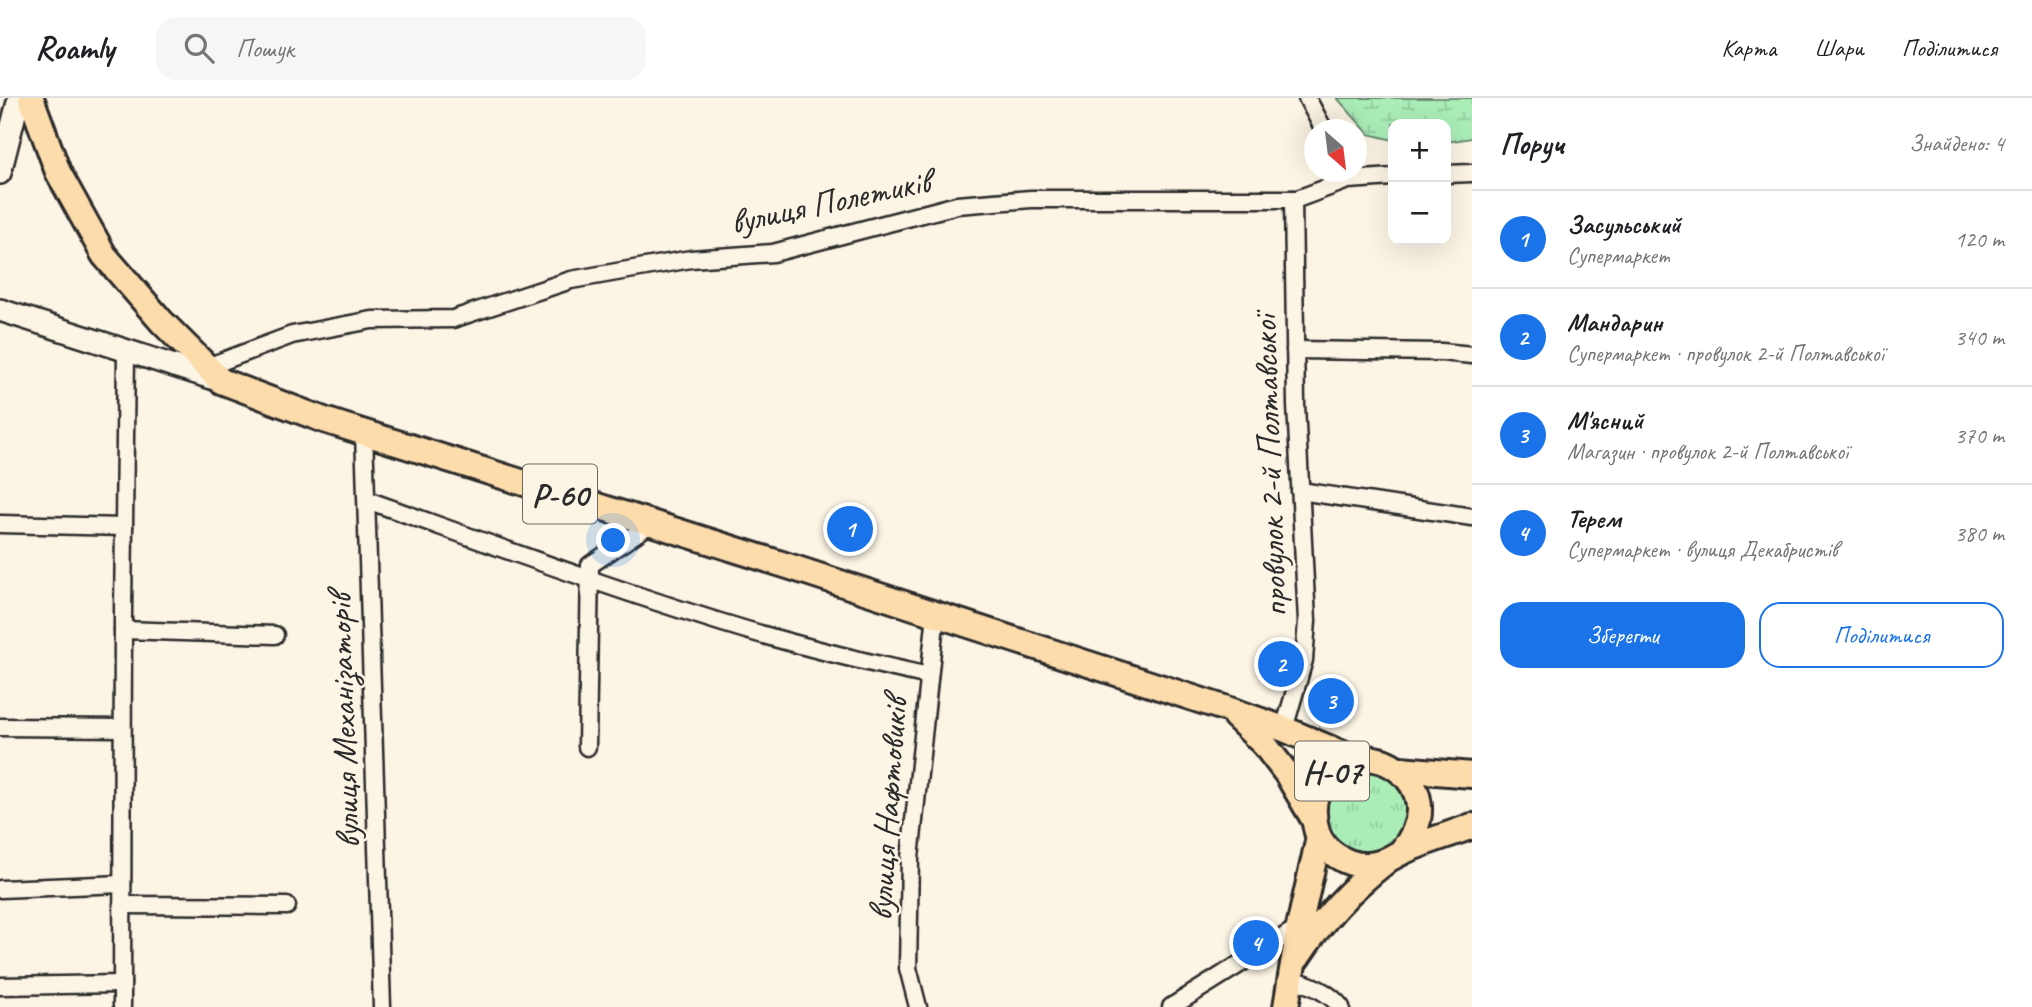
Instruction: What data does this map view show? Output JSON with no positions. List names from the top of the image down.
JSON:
{
  "streets": {
    "main road": ["Р-60", "Н-07"],
    "street": [
      "вулиця Полетиків",
      "провулок 2-й Полтавської",
      "вулиця Механізаторів",
      "вулиця Нафтовиків"
    ]
  },
  "crossings": [
    ["вулиця Полетиків", "провулок 2-й Полтавської"],
    ["вулиця Полетиків", "Р-60"],
    ["провулок 2-й Полтавської", "Р-60"],
    ["Р-60", "вулиця Механізаторів"],
    ["Р-60", "Н-07"],
    ["Р-60", "вулиця Нафтовиків"]
  ],
  "north": "bottom right",
  "page": {
    "header": "Roamly",
    "search": "Пошук",
    "nav": ["Карта", "Шари", "Поділитися"],
    "heading": ["Поруч", "Знайдено: 4"],
    "map_buttons": ["+", "−"],
    "list": [
      {
        "mark": "1",
        "name": "Засульський",
        "note": "Супермаркет",
        "value": "120 m"
      },
      {
        "mark": "2",
        "name": "Мандарин",
        "note": "Супермаркет · провулок 2-й Полтавської",
        "value": "340 m"
      },
      {
        "mark": "3",
        "name": "М'ясний",
        "note": "Магазин · провулок 2-й Полтавської",
        "value": "370 m"
      },
      {
        "mark": "4",
        "name": "Терем",
        "note": "Супермаркет · вулиця Декабристів",
        "value": "380 m"
      }
    ],
    "pins": [
      "1",
      "2",
      "3",
      "4"
    ],
    "buttons": ["Зберегти", "Поділитися"]
  }
}
